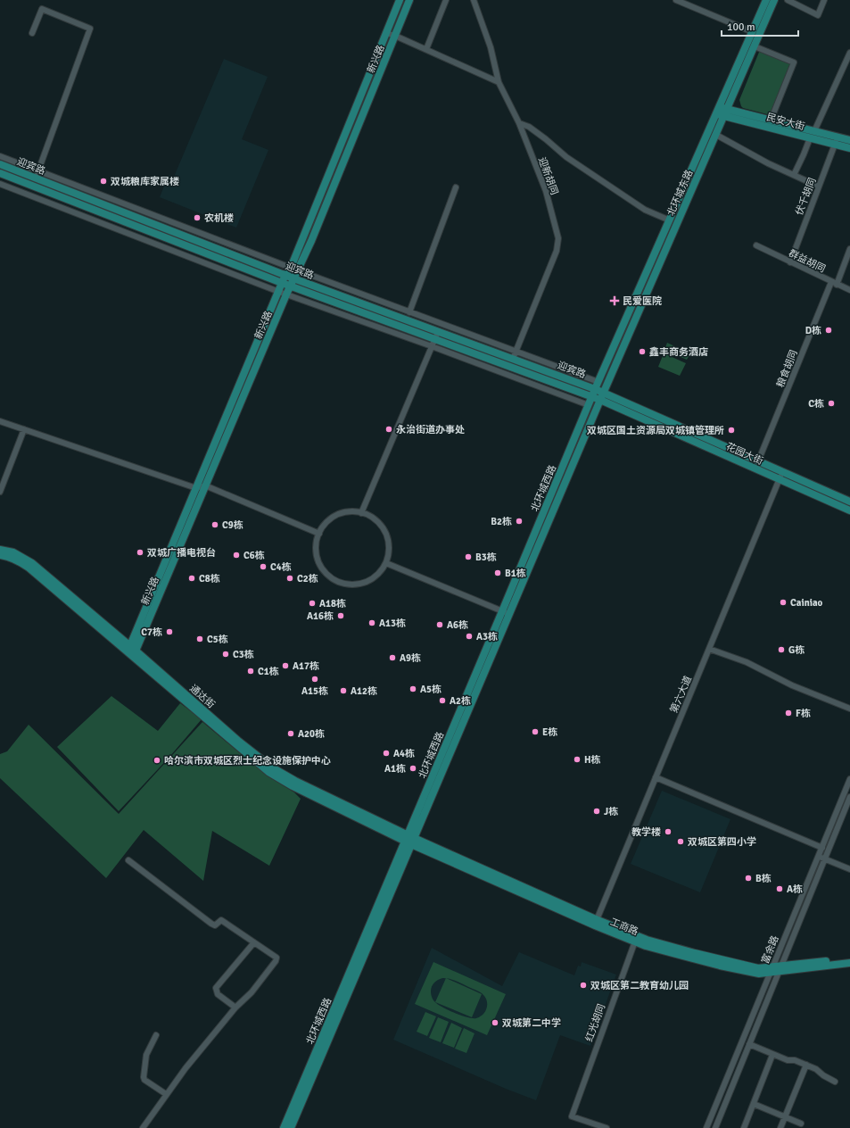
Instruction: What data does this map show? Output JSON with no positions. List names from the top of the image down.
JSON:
{
  "streets": {
    "main road": [
      "新兴路",
      "民安大街",
      "迎宾路",
      "北环城东路",
      "花园大街",
      "北环城西路",
      "通达街",
      "工商路"
    ],
    "street": [
      "迎新胡同",
      "伏千胡同",
      "群益胡同",
      "粮食胡同",
      "第六大道",
      "富余路",
      "红光胡同"
    ]
  },
  "crossings": [
    ["新兴路", "迎宾路"],
    ["新兴路", "通达街"],
    ["民安大街", "北环城东路"],
    ["民安大街", "伏千胡同"],
    ["迎宾路", "迎新胡同"],
    ["迎宾路", "北环城东路"],
    ["迎宾路", "花园大街"],
    ["迎宾路", "北环城西路"],
    ["北环城东路", "花园大街"],
    ["北环城东路", "北环城西路"],
    ["伏千胡同", "群益胡同"],
    ["群益胡同", "粮食胡同"],
    ["粮食胡同", "花园大街"],
    ["花园大街", "北环城西路"],
    ["花园大街", "第六大道"],
    ["北环城西路", "通达街"],
    ["北环城西路", "工商路"],
    ["第六大道", "工商路"],
    ["通达街", "工商路"],
    ["工商路", "富余路"],
    ["工商路", "红光胡同"]
  ],
  "places": {
    "other": [
      "双城粮库家属楼",
      "农机楼",
      "D栋",
      "鑫丰商务酒店",
      "C栋",
      "永治街道办事处",
      "双城区国土资源局双城镇管理所",
      "B2栋",
      "C9栋",
      "双城广播电视台",
      "C6栋",
      "B3栋",
      "C4栋",
      "B1栋",
      "C8栋",
      "C2栋",
      "Cainiao",
      "A18栋",
      "A16栋",
      "A13栋",
      "A6栋",
      "C7栋",
      "A3栋",
      "C5栋",
      "G栋",
      "C3栋",
      "A9栋",
      "A17栋",
      "C1栋",
      "A15栋",
      "A5栋",
      "A12栋",
      "A2栋",
      "F栋",
      "E栋",
      "A20栋",
      "A4栋",
      "H栋",
      "哈尔滨市双城区烈士纪念设施保护中心",
      "A1栋",
      "J栋",
      "教学楼",
      "双城区第四小学",
      "B栋",
      "A栋",
      "双城区第二教育幼儿园",
      "双城第二中学"
    ],
    "health": ["民爱医院"]
  },
  "scale_bar": "100 m"
}
